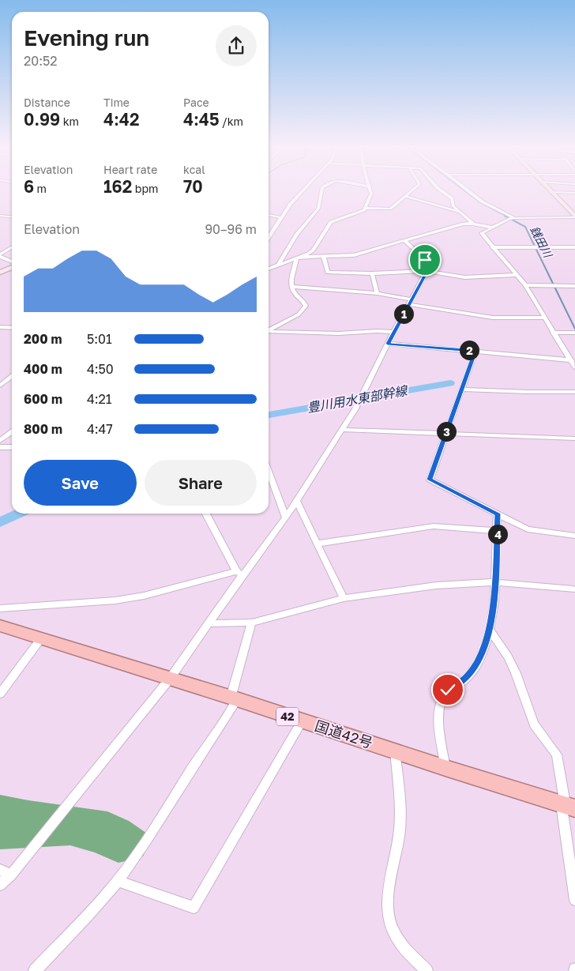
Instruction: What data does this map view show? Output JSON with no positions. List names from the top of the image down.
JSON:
{
  "streets": {
    "highway": ["42", "国道42号"]
  },
  "water": ["銭田川", "豊川用水東部幹線"],
  "page": {
    "heading": ["Evening run", "20:52"],
    "stats": [
      ["Distance", "0.99 km"],
      ["Time", "4:42"],
      ["Pace", "4:45 /km"],
      ["Elevation", "6 m"],
      ["Heart rate", "162 bpm"],
      ["kcal", "70"]
    ],
    "chart": ["Elevation", "90–96 m"],
    "pins": [
      "1",
      "2",
      "3",
      "4"
    ],
    "list": [
      {
        "name": "200 m",
        "note": "5:01"
      },
      {
        "name": "400 m",
        "note": "4:50"
      },
      {
        "name": "600 m",
        "note": "4:21"
      },
      {
        "name": "800 m",
        "note": "4:47"
      }
    ],
    "buttons": ["Save", "Share"]
  }
}
